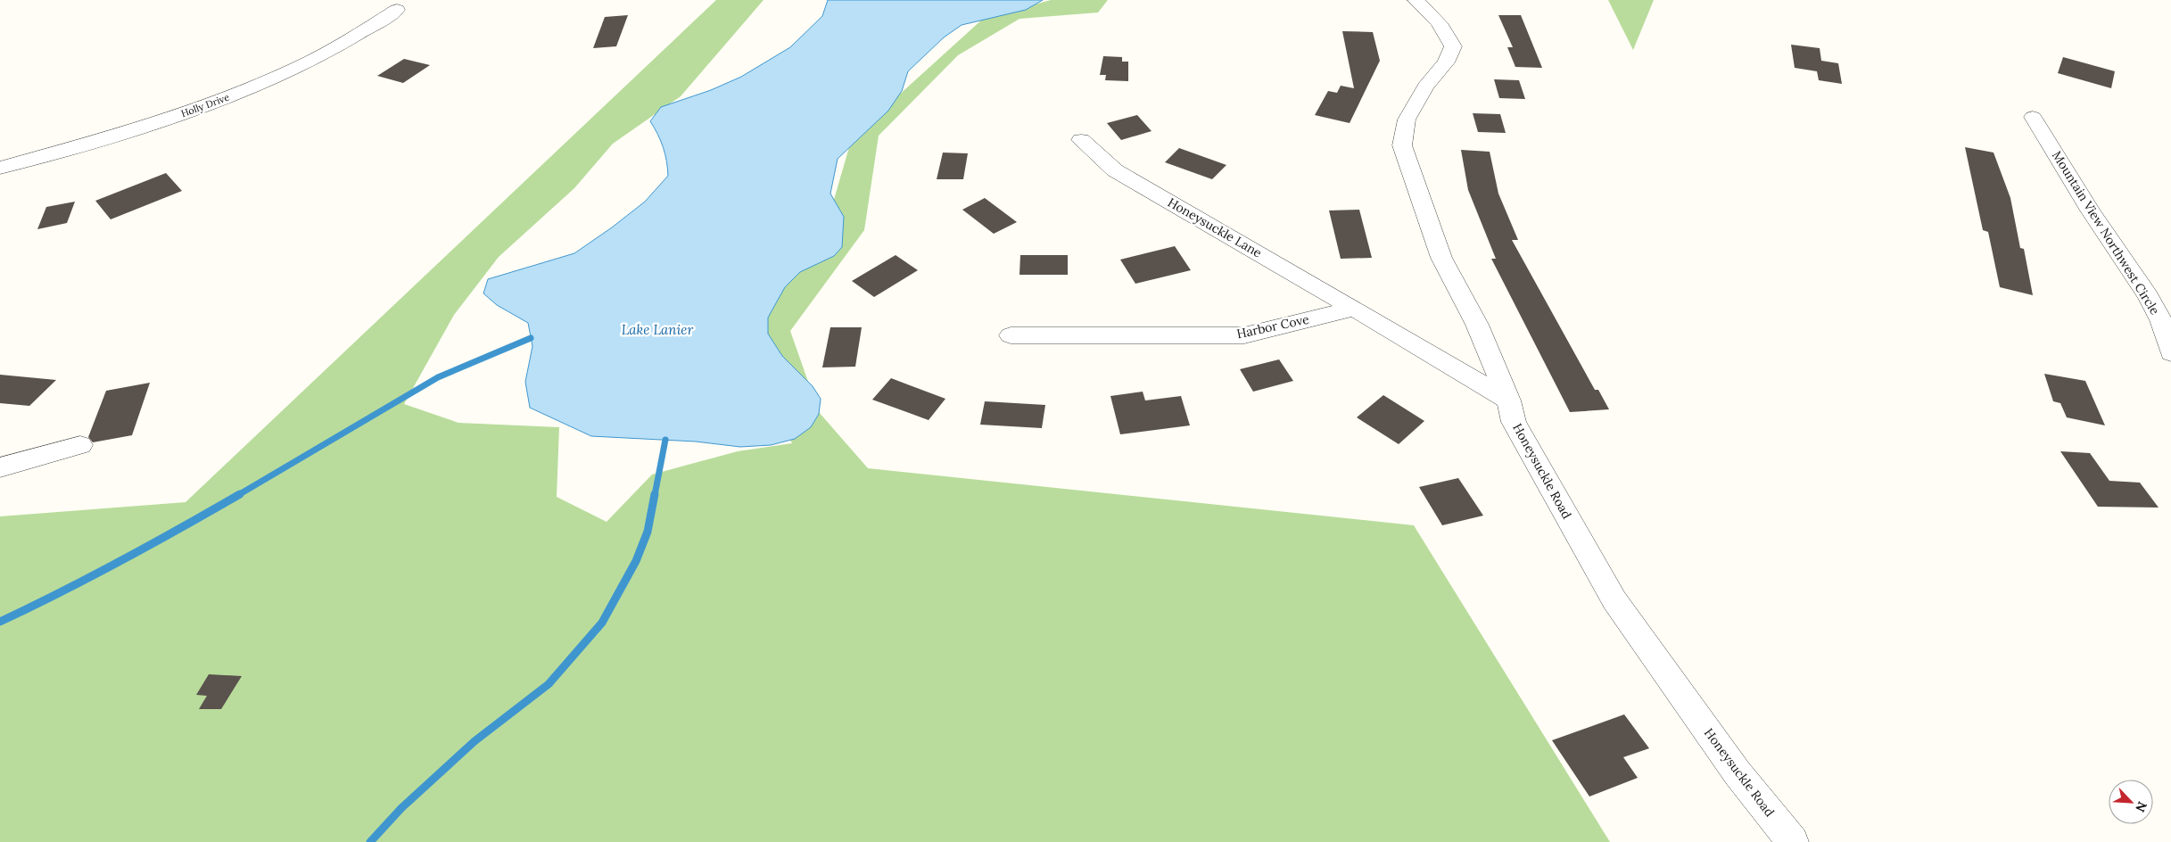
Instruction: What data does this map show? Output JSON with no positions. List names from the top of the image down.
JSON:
{
  "streets": {
    "street": [
      "Holly Drive",
      "Honeysuckle Lane",
      "Mountain View Northwest Circle",
      "Harbor Cove",
      "Honeysuckle Road"
    ]
  },
  "crossings": [
    ["Honeysuckle Lane", "Harbor Cove"]
  ],
  "water": ["Lake Lanier"],
  "north": "bottom right"
}
